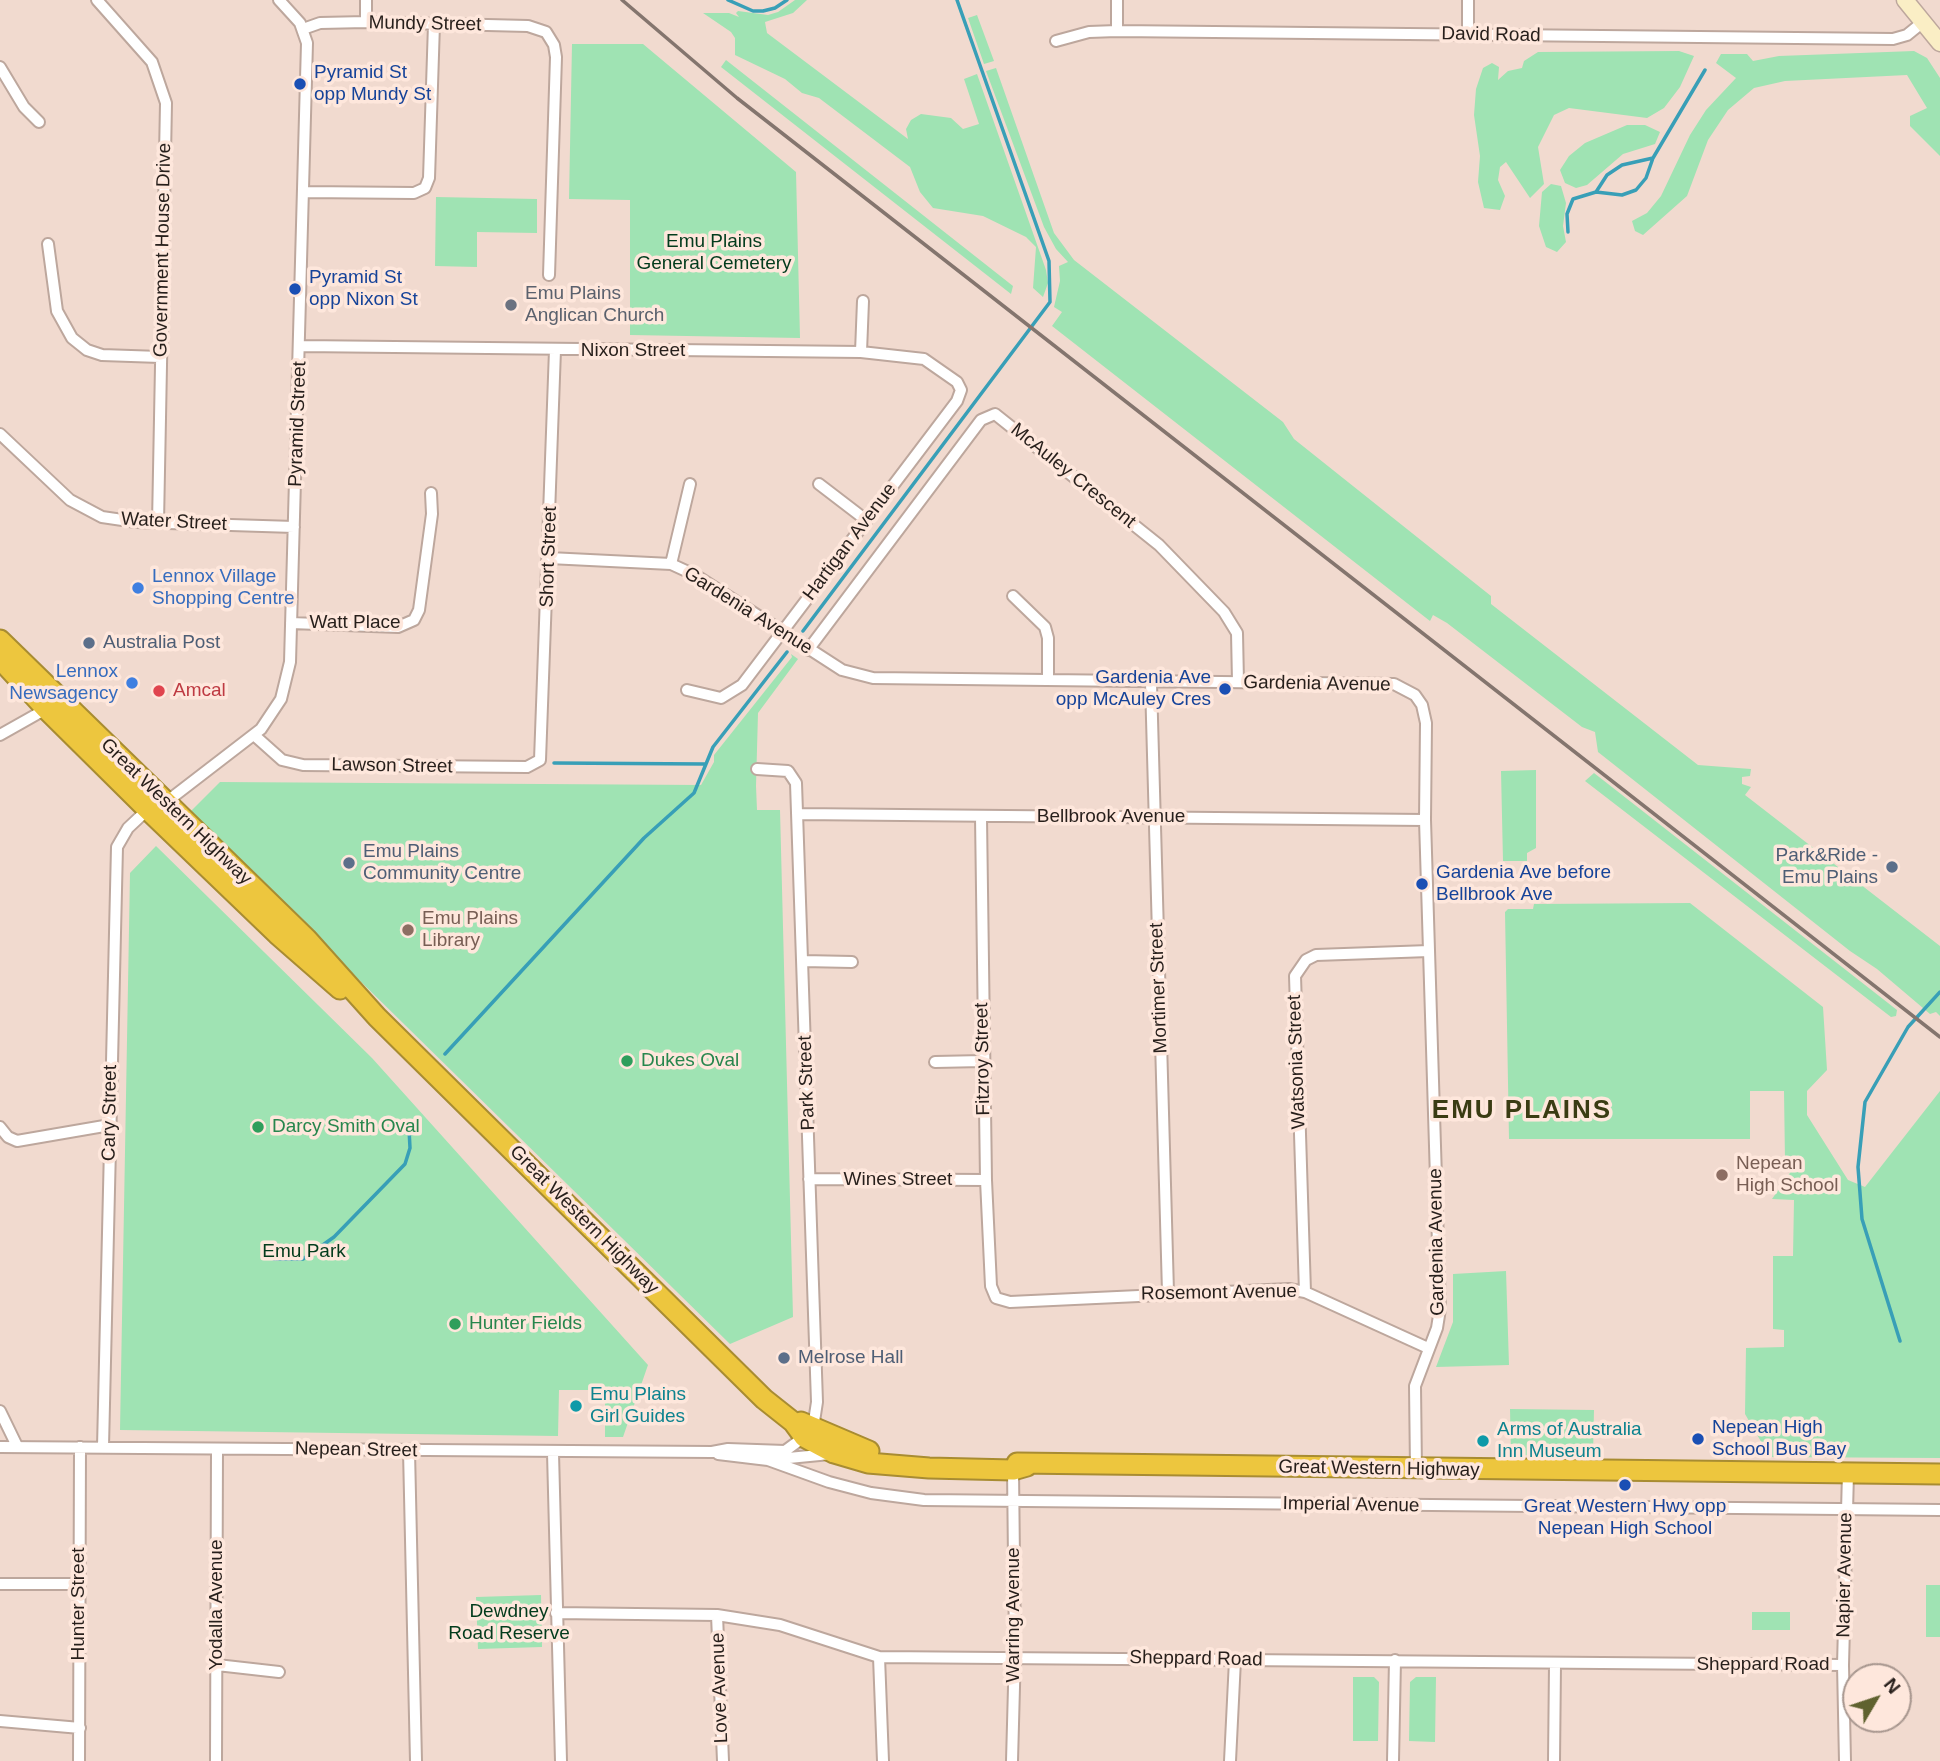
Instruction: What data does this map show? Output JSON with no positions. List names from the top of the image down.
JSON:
{
  "streets": {
    "highway": ["Great Western Highway"],
    "street": [
      "Mundy Street",
      "David Road",
      "Government House Drive",
      "Nixon Street",
      "Pyramid Street",
      "McAuley Crescent",
      "Water Street",
      "Hartigan Avenue",
      "Short Street",
      "Gardenia Avenue",
      "Watt Place",
      "Lawson Street",
      "Bellbrook Avenue",
      "Mortimer Street",
      "Fitzroy Street",
      "Watsonia Street",
      "Park Street",
      "Cary Street",
      "Wines Street",
      "Rosemont Avenue",
      "Nepean Street",
      "Imperial Avenue",
      "Napier Avenue",
      "Hunter Street",
      "Yodalla Avenue",
      "Warring Avenue",
      "Sheppard Road",
      "Love Avenue"
    ]
  },
  "crossings": [
    ["Mundy Street", "Pyramid Street"],
    ["Government House Drive", "Water Street"],
    ["Nixon Street", "Pyramid Street"],
    ["Nixon Street", "Hartigan Avenue"],
    ["Nixon Street", "Short Street"],
    ["Pyramid Street", "Water Street"],
    ["Pyramid Street", "Watt Place"],
    ["Pyramid Street", "Lawson Street"],
    ["Pyramid Street", "Great Western Highway"],
    ["Pyramid Street", "Cary Street"],
    ["McAuley Crescent", "Gardenia Avenue"],
    ["Hartigan Avenue", "Gardenia Avenue"],
    ["Short Street", "Gardenia Avenue"],
    ["Short Street", "Lawson Street"],
    ["Gardenia Avenue", "Great Western Highway"],
    ["Gardenia Avenue", "Bellbrook Avenue"],
    ["Gardenia Avenue", "Mortimer Street"],
    ["Gardenia Avenue", "Watsonia Street"],
    ["Gardenia Avenue", "Rosemont Avenue"],
    ["Great Western Highway", "Park Street"],
    ["Great Western Highway", "Cary Street"],
    ["Great Western Highway", "Nepean Street"],
    ["Great Western Highway", "Napier Avenue"],
    ["Great Western Highway", "Warring Avenue"],
    ["Bellbrook Avenue", "Mortimer Street"],
    ["Bellbrook Avenue", "Fitzroy Street"],
    ["Bellbrook Avenue", "Park Street"],
    ["Mortimer Street", "Rosemont Avenue"],
    ["Fitzroy Street", "Wines Street"],
    ["Fitzroy Street", "Rosemont Avenue"],
    ["Watsonia Street", "Rosemont Avenue"],
    ["Park Street", "Wines Street"],
    ["Park Street", "Nepean Street"],
    ["Cary Street", "Nepean Street"],
    ["Nepean Street", "Imperial Avenue"],
    ["Nepean Street", "Hunter Street"],
    ["Nepean Street", "Yodalla Avenue"],
    ["Imperial Avenue", "Napier Avenue"],
    ["Imperial Avenue", "Warring Avenue"],
    ["Warring Avenue", "Sheppard Road"],
    ["Sheppard Road", "Love Avenue"]
  ],
  "districts": ["EMU PLAINS"],
  "parks": ["Emu Plains General Cemetery", "Emu Park", "Dewdney Road Reserve"],
  "places": [
    "Pyramid St opp Mundy St",
    "Pyramid St opp Nixon St",
    "Emu Plains Anglican Church",
    "Lennox Village Shopping Centre",
    "Australia Post",
    "Lennox Newsagency",
    "Gardenia Ave opp McAuley Cres",
    "Amcal",
    "Emu Plains Community Centre",
    "Park&Ride - Emu Plains",
    "Gardenia Ave before Bellbrook Ave",
    "Emu Plains Library",
    "Dukes Oval",
    "Darcy Smith Oval",
    "Nepean High School",
    "Hunter Fields",
    "Melrose Hall",
    "Emu Plains Girl Guides",
    "Nepean High School Bus Bay",
    "Arms of Australia Inn Museum",
    "Great Western Hwy opp Nepean High School"
  ],
  "north": "top right"
}
